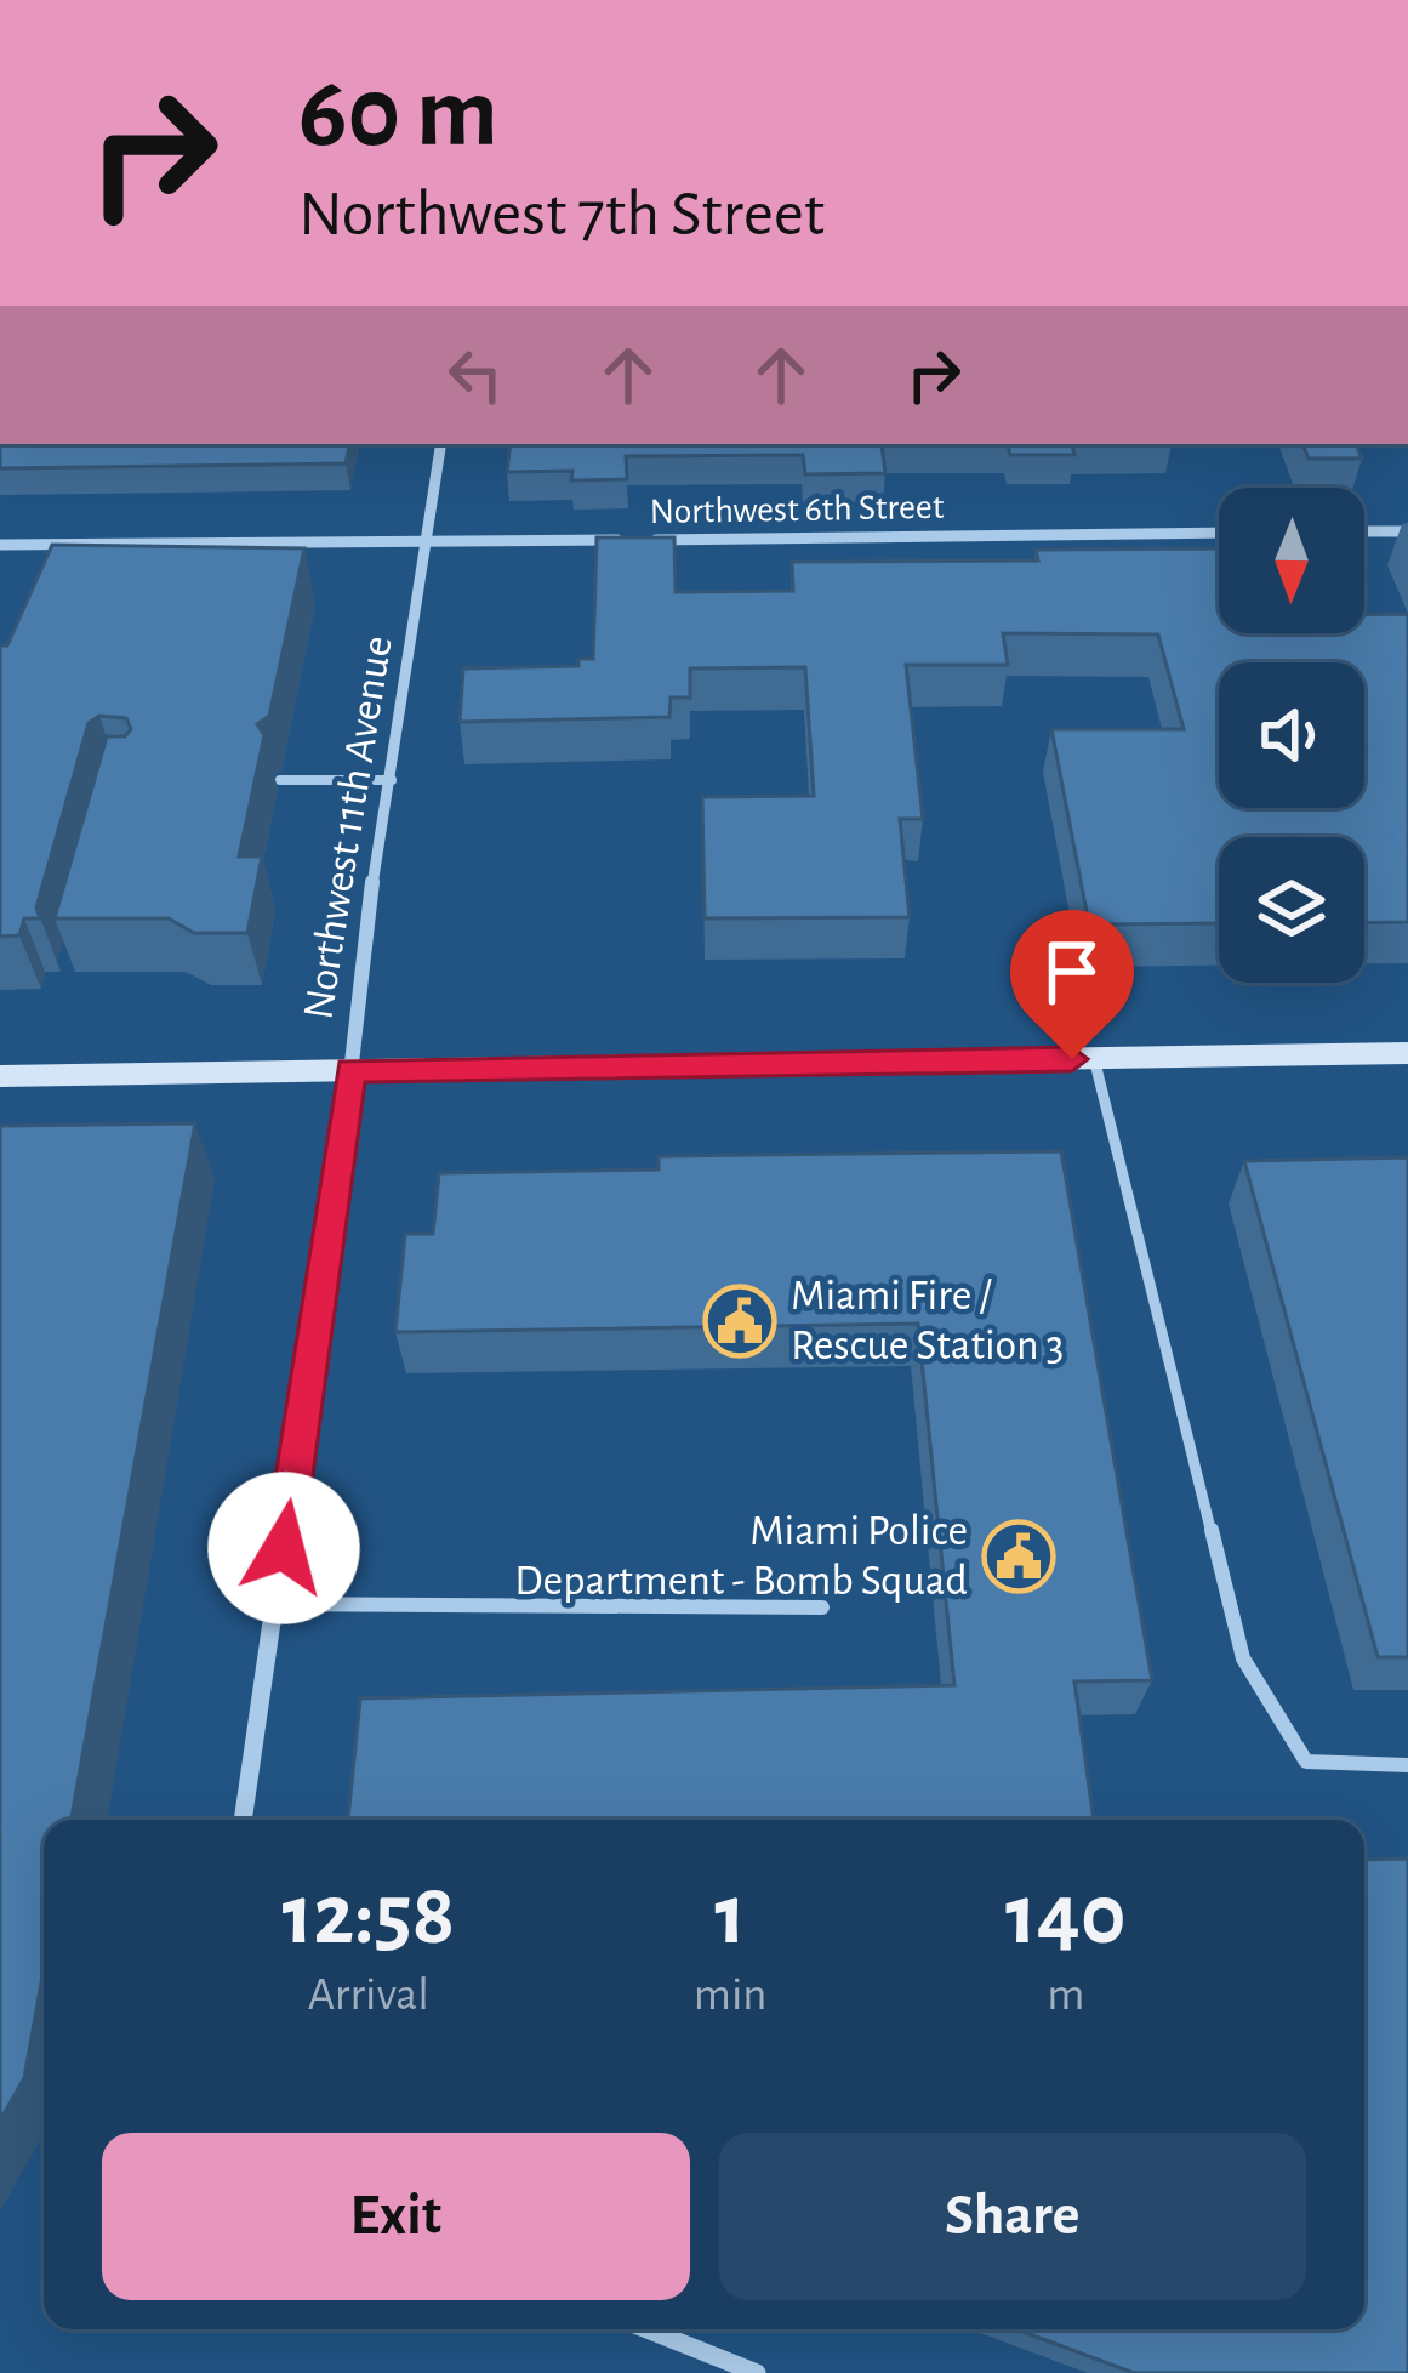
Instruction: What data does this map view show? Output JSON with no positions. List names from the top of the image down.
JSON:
{
  "streets": {
    "street": ["Northwest 6th Street", "Northwest 11th Avenue"]
  },
  "crossings": [
    ["Northwest 6th Street", "Northwest 11th Avenue"]
  ],
  "places": {
    "public building": ["Miami Fire / Rescue Station 3", "Miami Police Department - Bomb Squad"]
  },
  "north": "bottom",
  "page": {
    "turn": ["60 m", "Northwest 7th Street"],
    "eta": [
      "12:58",
      "Arrival",
      "1",
      "min",
      "140",
      "m"
    ],
    "buttons": ["Exit", "Share"]
  }
}
